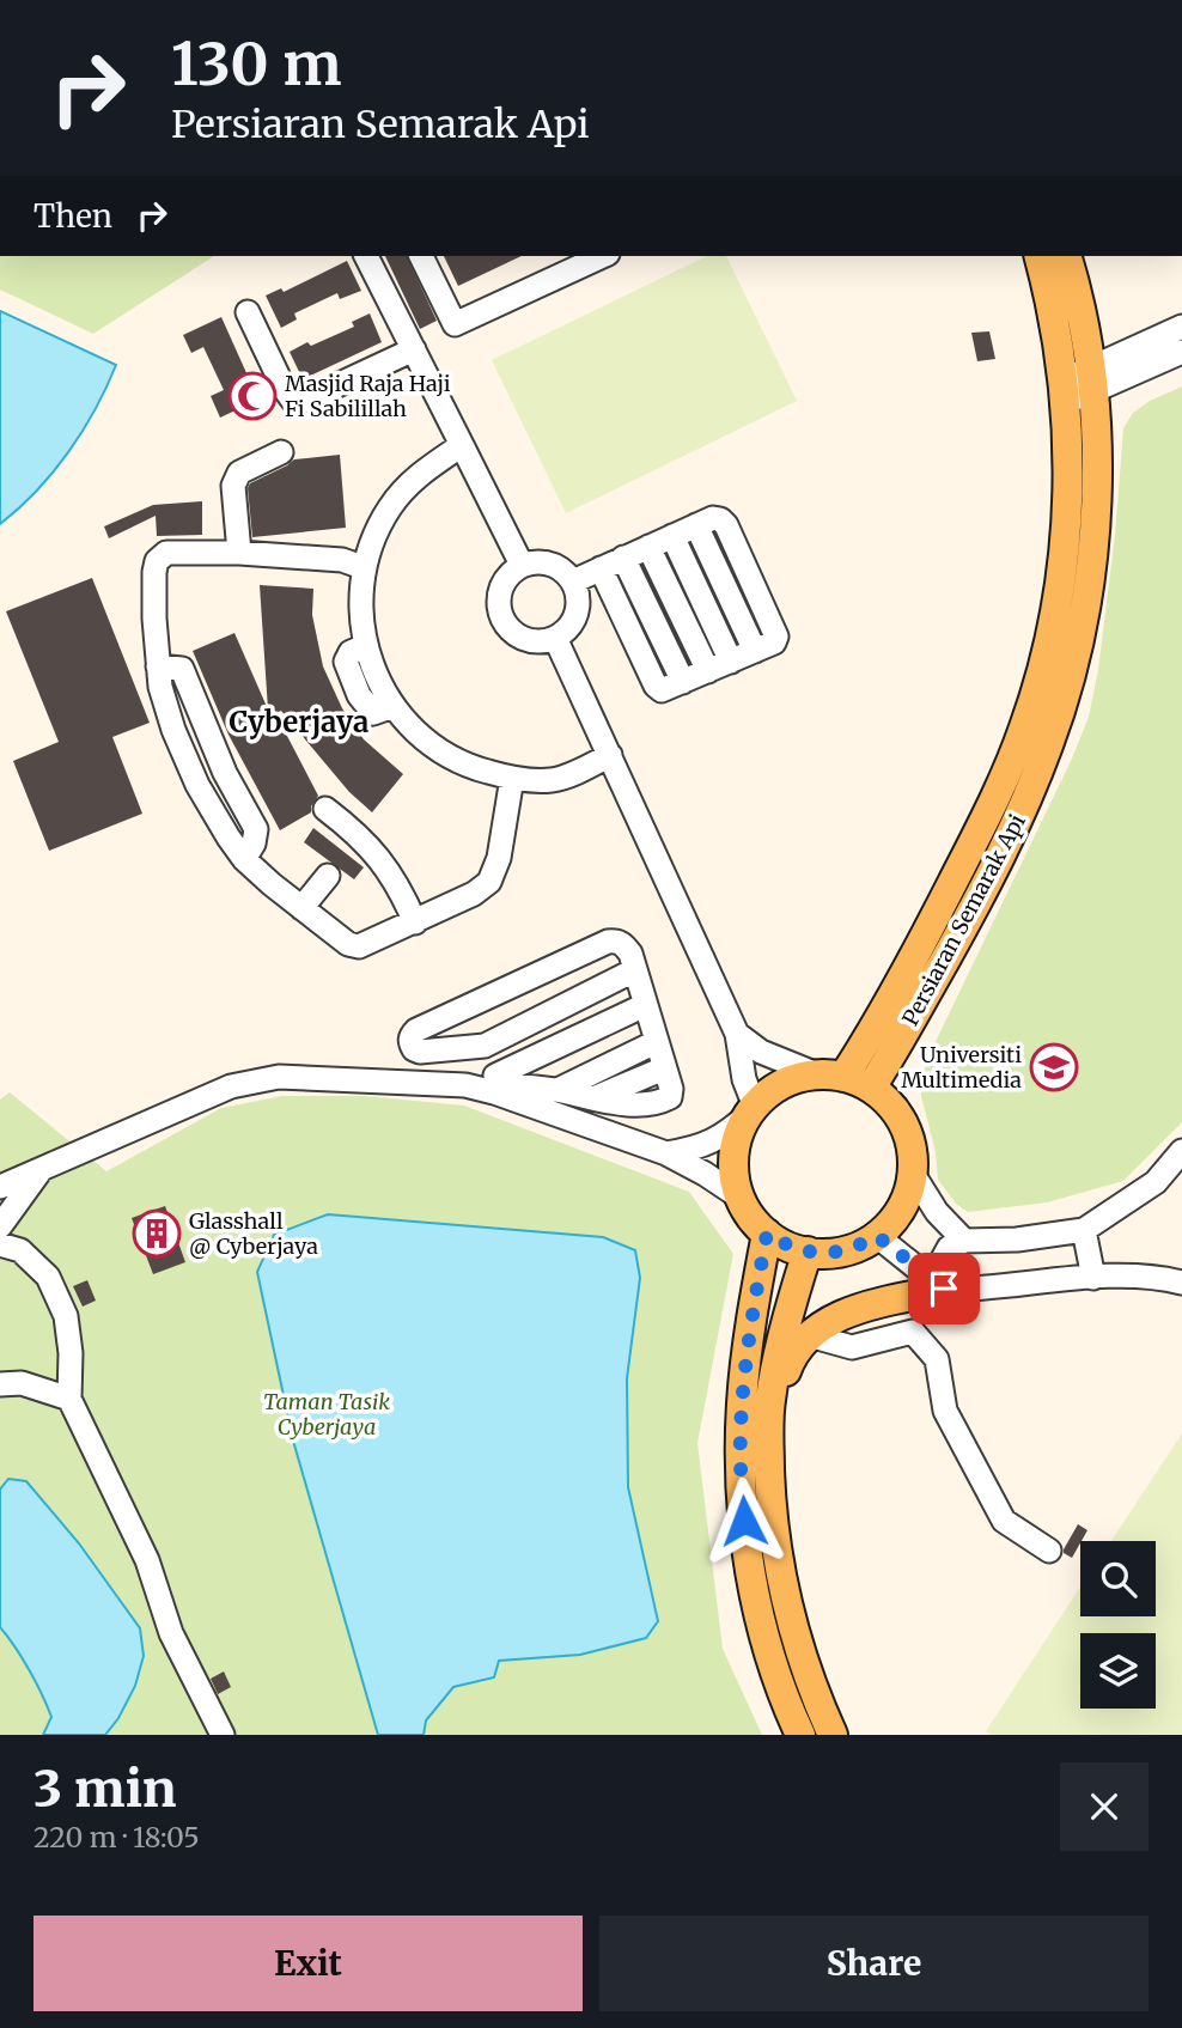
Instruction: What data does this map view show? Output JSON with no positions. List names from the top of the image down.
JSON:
{
  "streets": {
    "main road": ["Persiaran Semarak Api"]
  },
  "districts": ["Cyberjaya"],
  "parks": ["Taman Tasik Cyberjaya"],
  "places": {
    "mosque": ["Masjid Raja Haji Fi Sabilillah"],
    "school or university": ["Universiti Multimedia"],
    "building": ["Glasshall @ Cyberjaya"]
  },
  "page": {
    "turn": ["130 m", "Persiaran Semarak Api"],
    "then": "Then",
    "heading": ["3 min", "220 m · 18:05"],
    "buttons": ["Exit", "Share"]
  }
}
